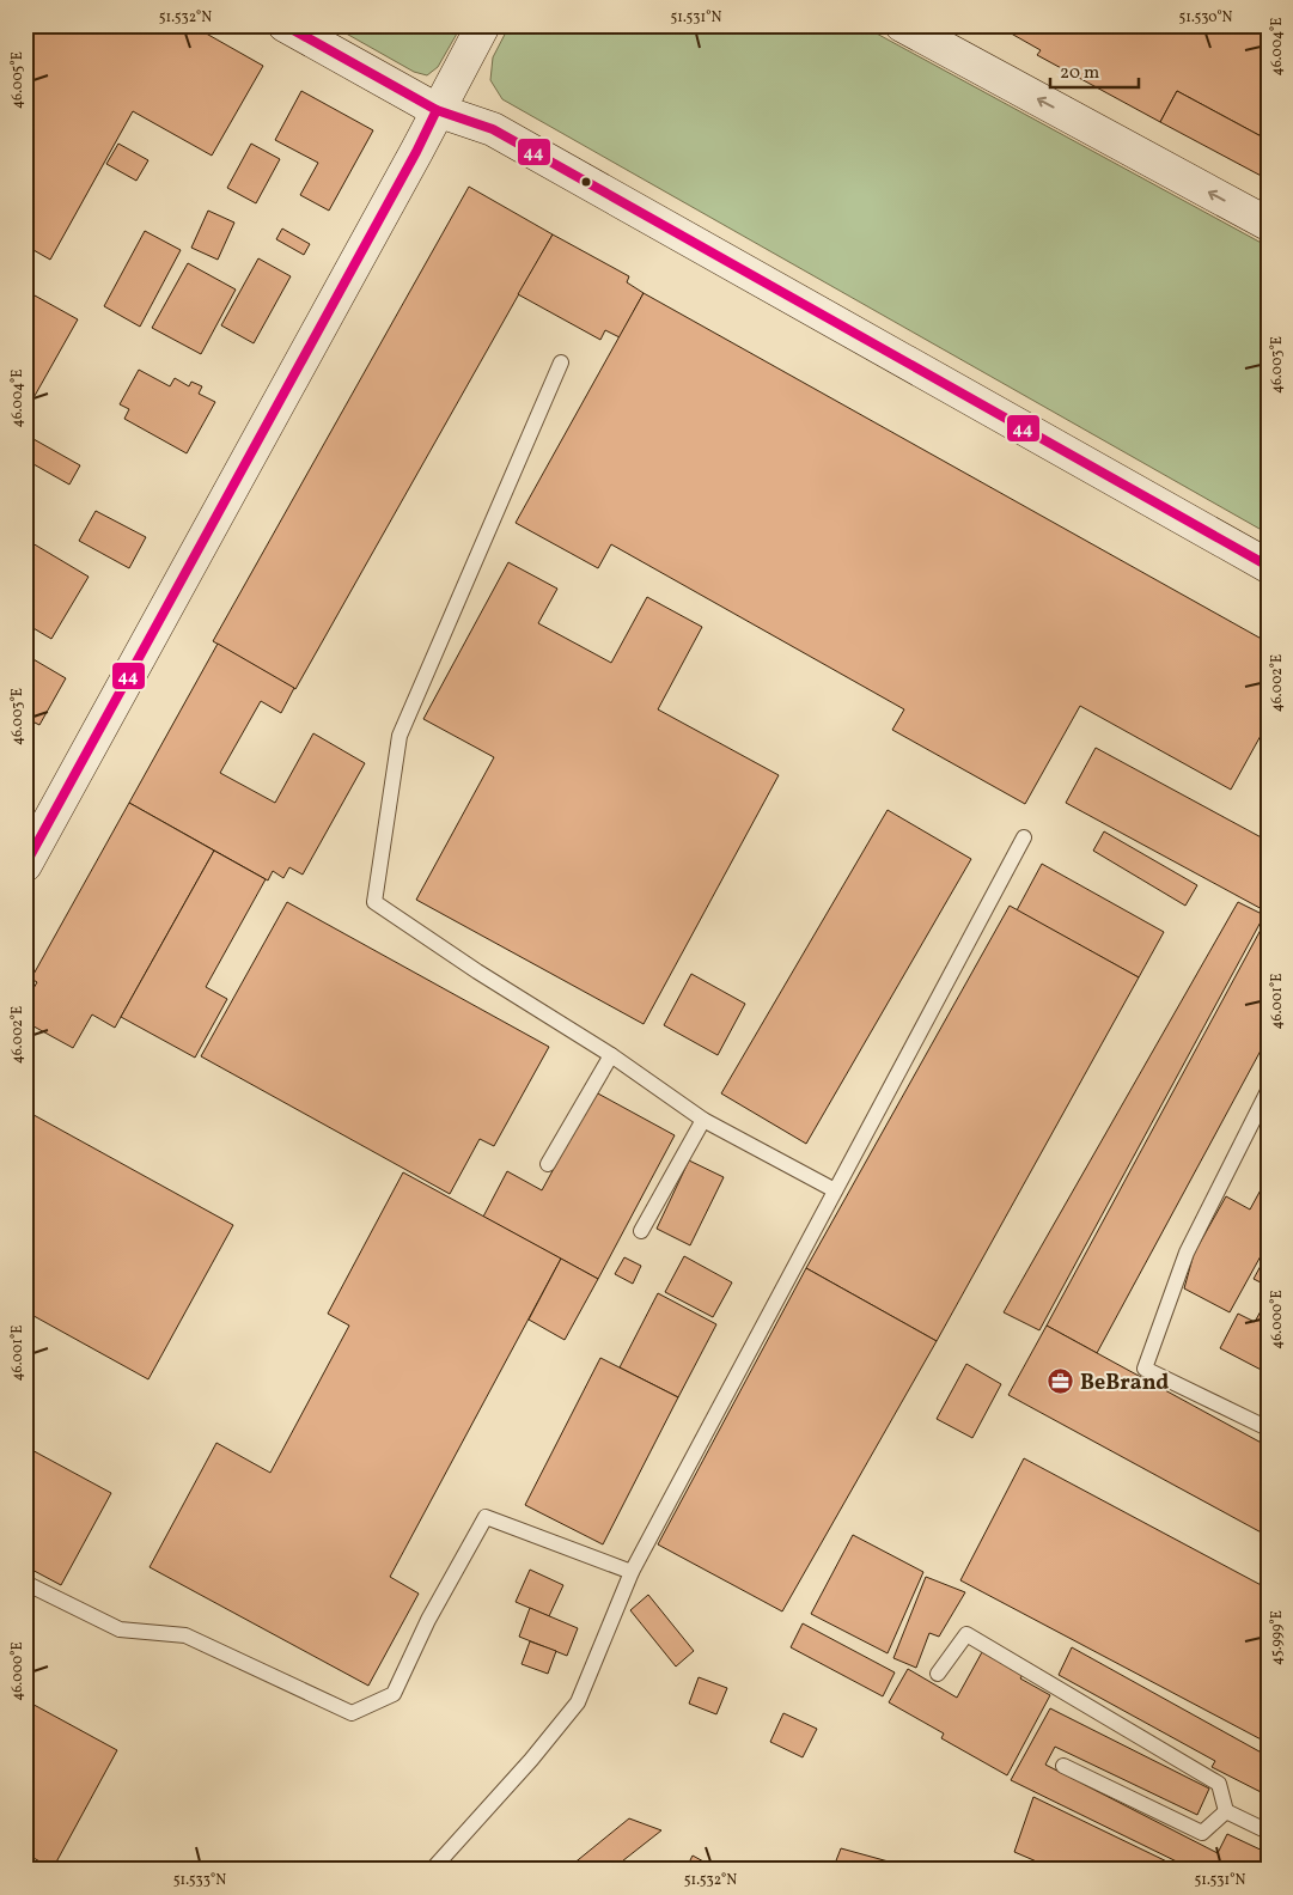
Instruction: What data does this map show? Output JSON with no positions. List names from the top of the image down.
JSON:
{
  "places": {
    "office": ["BeBrand"]
  },
  "lines": ["transit line 44"],
  "scale_bar": "20 m",
  "coordinates": [
    "51.532°N",
    "51.531°N",
    "51.530°N",
    "46.004°E",
    "46.005°E",
    "46.003°E",
    "46.002°E",
    "46.001°E",
    "46.000°E",
    "45.999°E",
    "51.533°N"
  ]
}
